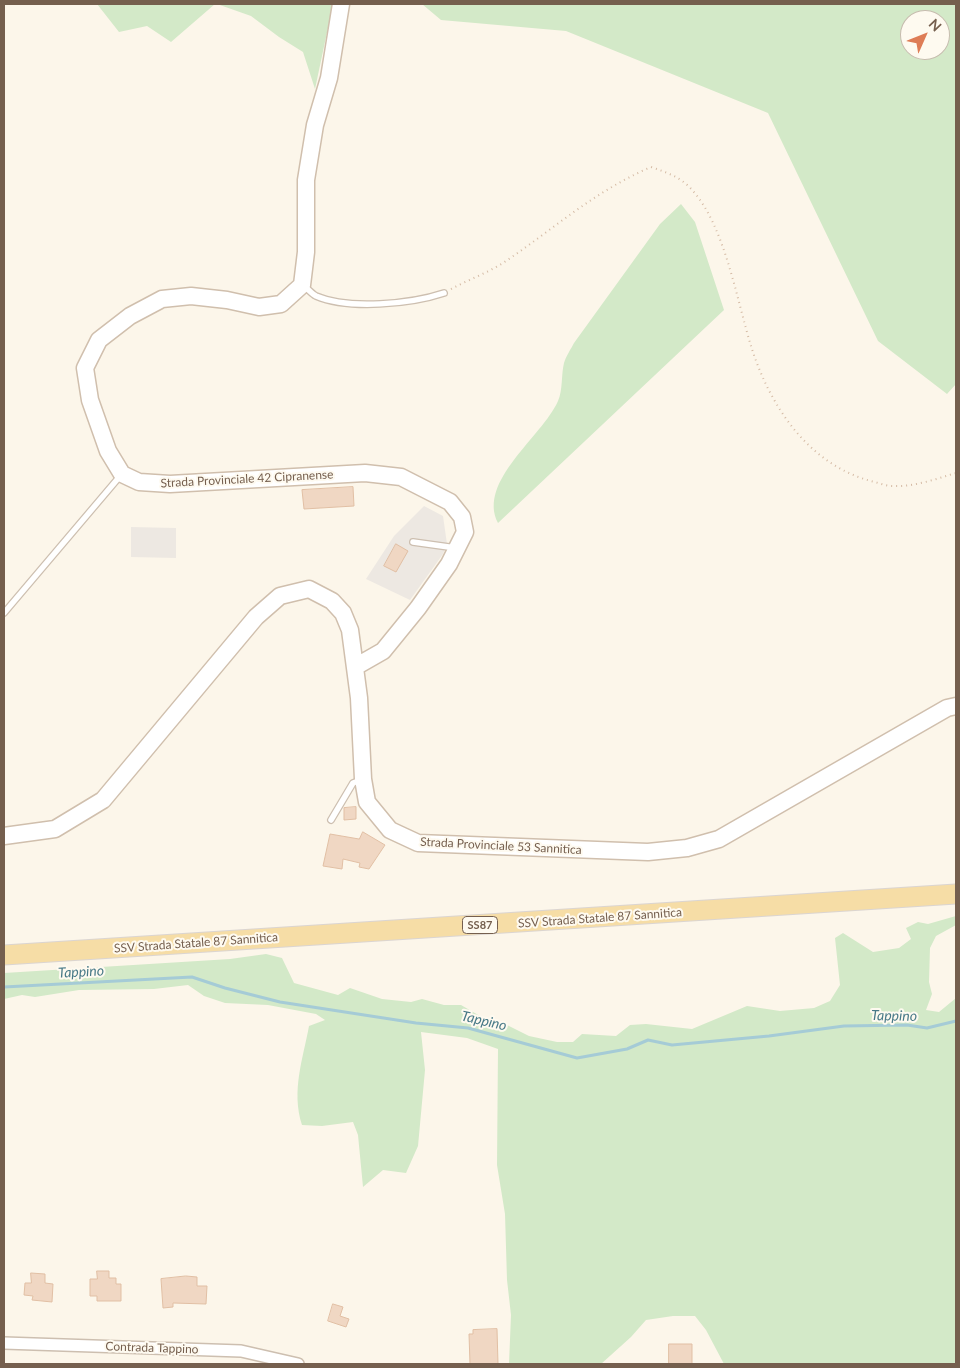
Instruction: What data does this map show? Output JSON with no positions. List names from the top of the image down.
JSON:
{
  "streets": {
    "main road": ["SSV Strada Statale 87 Sannitica", "SS87"],
    "street": ["Strada Provinciale 42 Cipranense", "Strada Provinciale 53 Sannitica", "Contrada Tappino"]
  },
  "crossings": [
    ["Strada Provinciale 42 Cipranense", "Strada Provinciale 53 Sannitica"]
  ],
  "water": ["Tappino"],
  "north": "top right"
}
